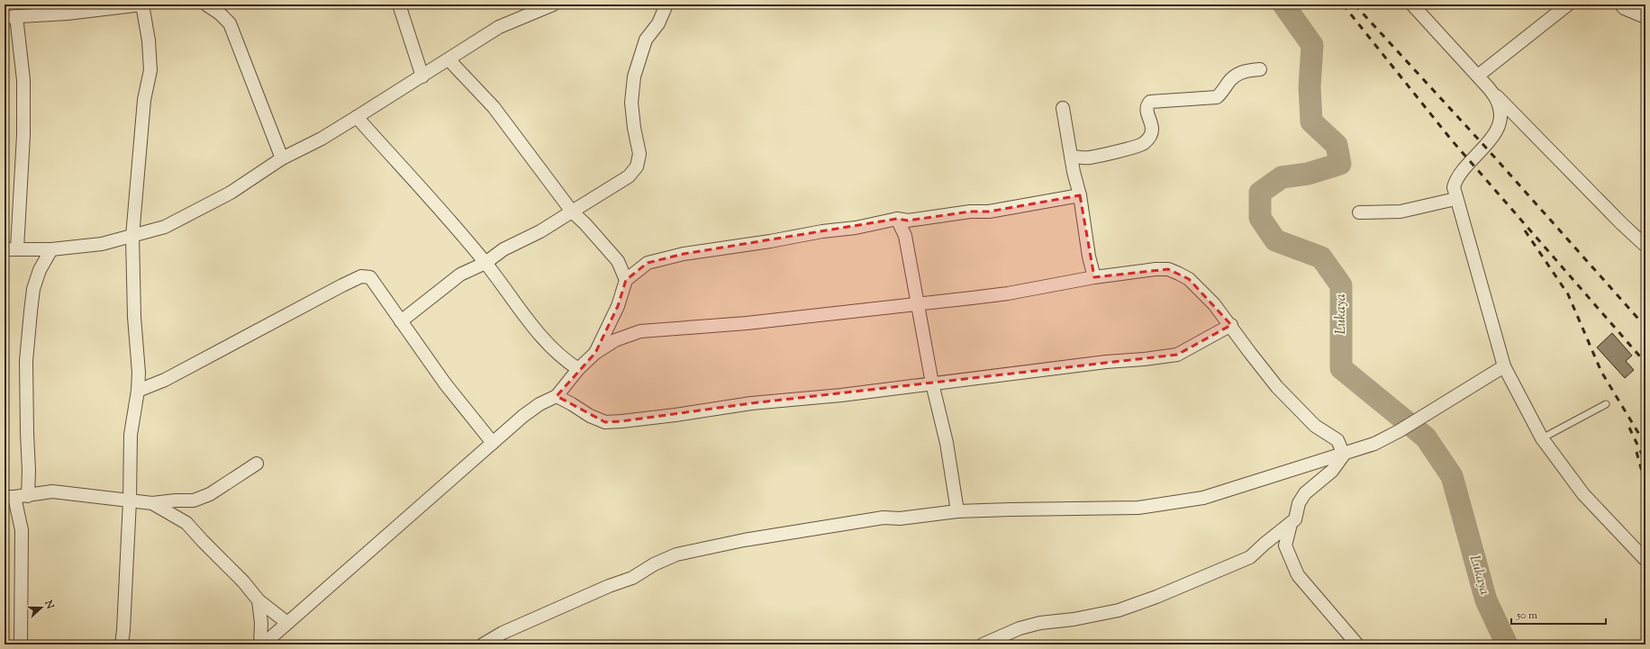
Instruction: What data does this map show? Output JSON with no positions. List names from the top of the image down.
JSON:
{
  "water": ["Lukaya"],
  "scale_bar": "50 m",
  "north": "right"
}
